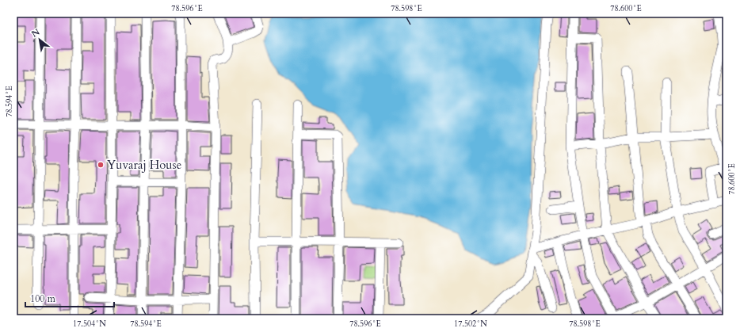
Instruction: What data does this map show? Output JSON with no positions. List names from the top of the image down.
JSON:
{
  "places": ["Yuvaraj House"],
  "scale_bar": "100 m",
  "north": "top left",
  "coordinates": [
    "78.596°E",
    "78.598°E",
    "78.600°E",
    "78.594°E",
    "17.504°N",
    "17.502°N"
  ]
}
